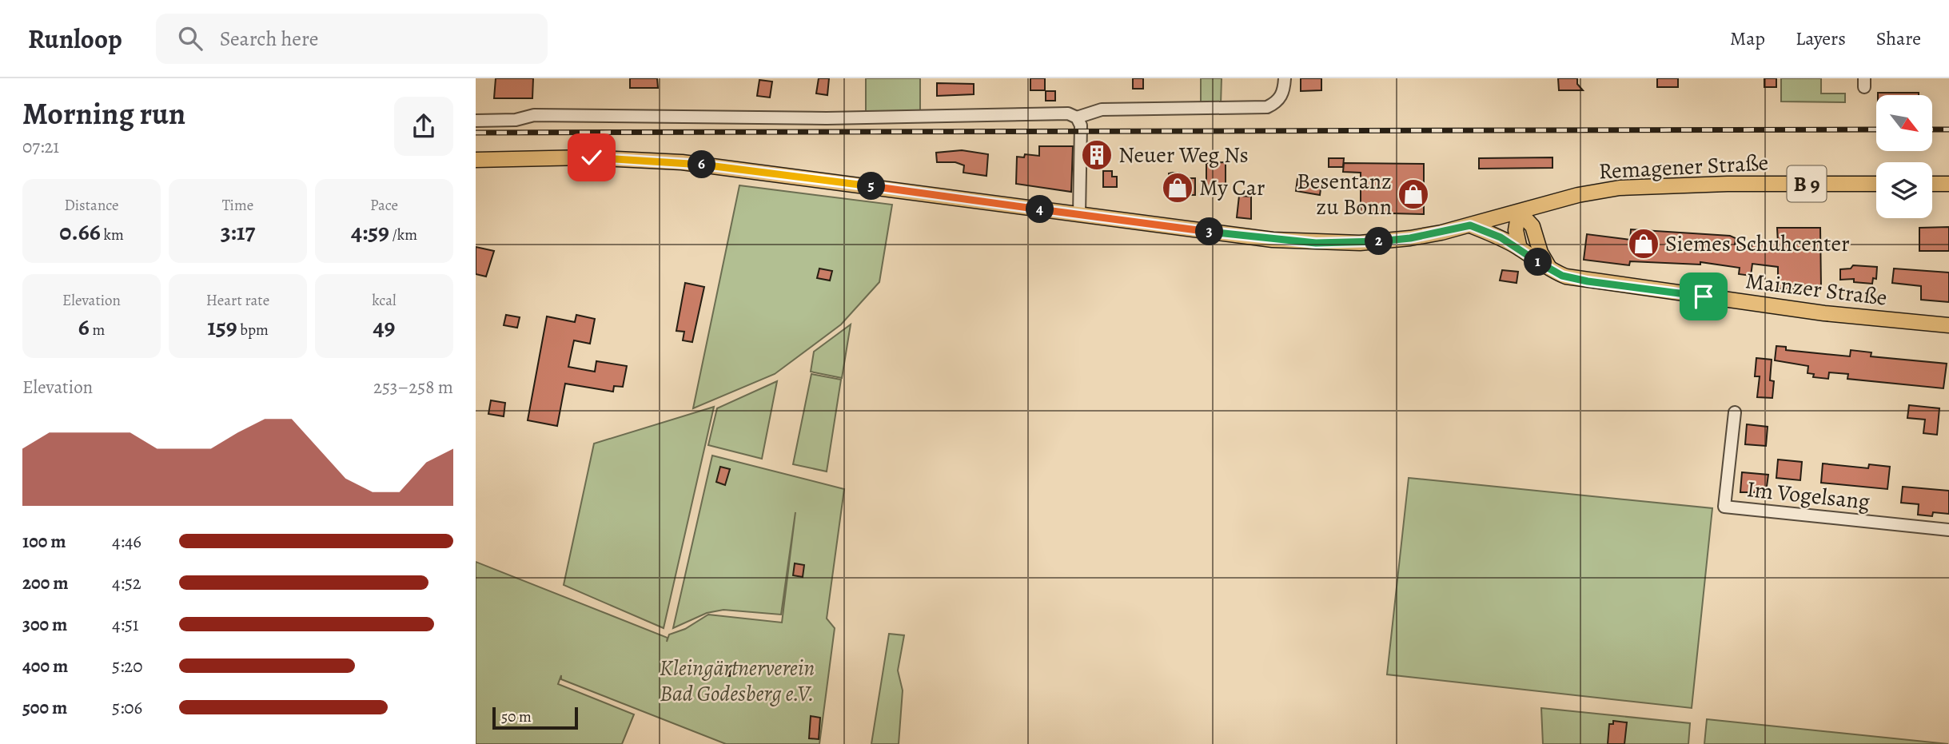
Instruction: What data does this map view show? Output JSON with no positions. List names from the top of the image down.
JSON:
{
  "streets": {
    "main road": ["Remagener Straße", "B 9", "Mainzer Straße"],
    "street": ["Im Vogelsang"]
  },
  "crossings": [
    ["Remagener Straße", "B 9"],
    ["B 9", "Mainzer Straße"]
  ],
  "parks": ["Kleingärtnerverein Bad Godesberg e.V."],
  "places": {
    "building": ["Neuer Weg Ns"],
    "shop": ["My Car", "Besentanz zu Bonn", "Siemes Schuhcenter"]
  },
  "scale_bar": "50 m",
  "north": "bottom right",
  "page": {
    "header": "Runloop",
    "search": "Search here",
    "nav": ["Map", "Layers", "Share"],
    "heading": ["Morning run", "07:21"],
    "pins": [
      "6",
      "5",
      "4",
      "3",
      "2",
      "1"
    ],
    "stats": [
      ["Distance", "0.66 km"],
      ["Time", "3:17"],
      ["Pace", "4:59 /km"],
      ["Elevation", "6 m"],
      ["Heart rate", "159 bpm"],
      ["kcal", "49"]
    ],
    "chart": ["Elevation", "253–258 m"],
    "list": [
      {
        "name": "100 m",
        "note": "4:46"
      },
      {
        "name": "200 m",
        "note": "4:52"
      },
      {
        "name": "300 m",
        "note": "4:51"
      },
      {
        "name": "400 m",
        "note": "5:20"
      },
      {
        "name": "500 m",
        "note": "5:06"
      }
    ],
    "scale": "50 m"
  }
}
